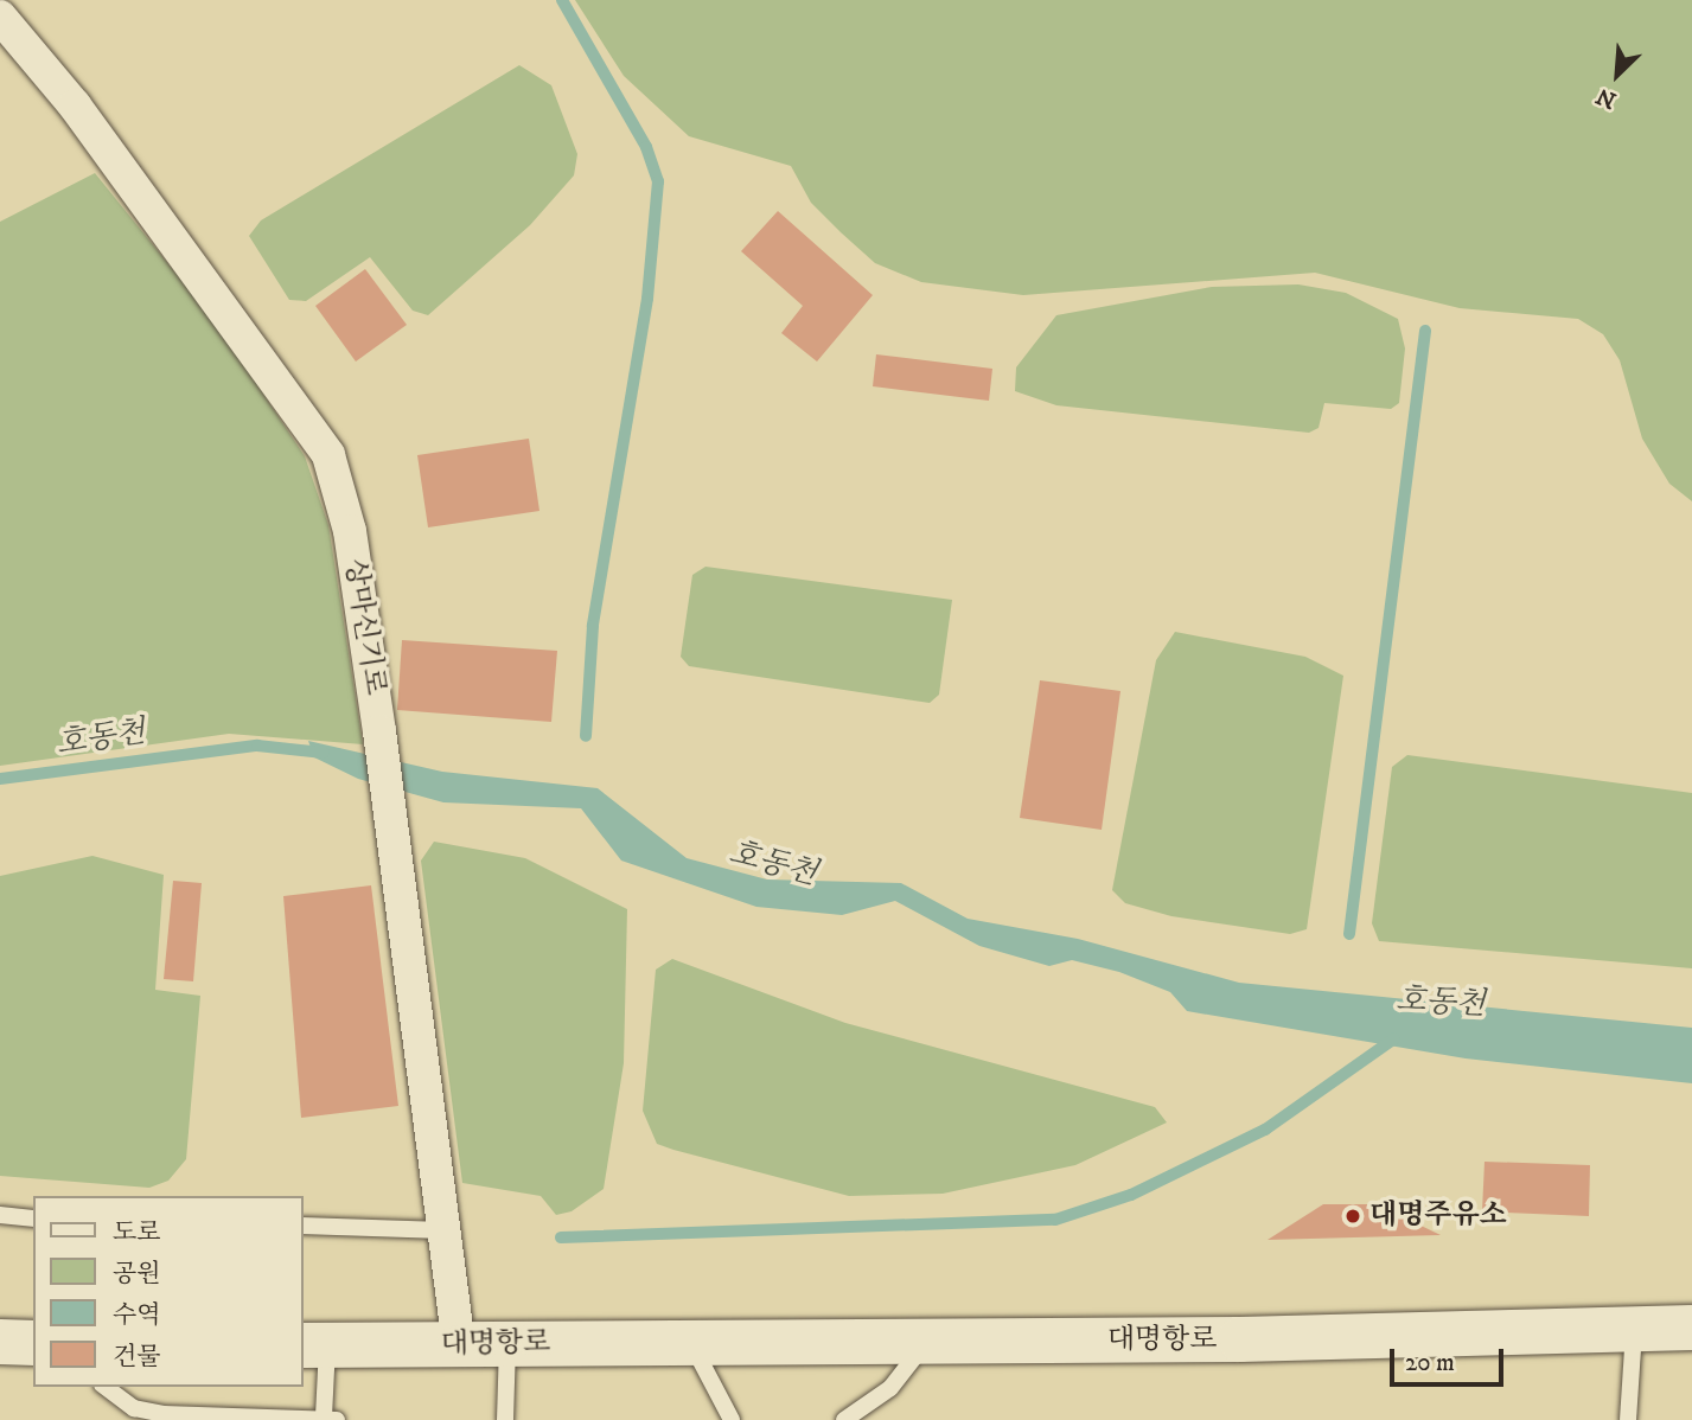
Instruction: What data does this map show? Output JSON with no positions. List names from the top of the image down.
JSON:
{
  "streets": {
    "main road": ["대명항로"],
    "street": ["상마신기로"]
  },
  "crossings": [
    ["상마신기로", "대명항로"]
  ],
  "water": ["호동천"],
  "places": ["대명주유소"],
  "legend": [
    "도로",
    "공원",
    "수역",
    "건물"
  ],
  "scale_bar": "20 m",
  "north": "bottom left"
}
